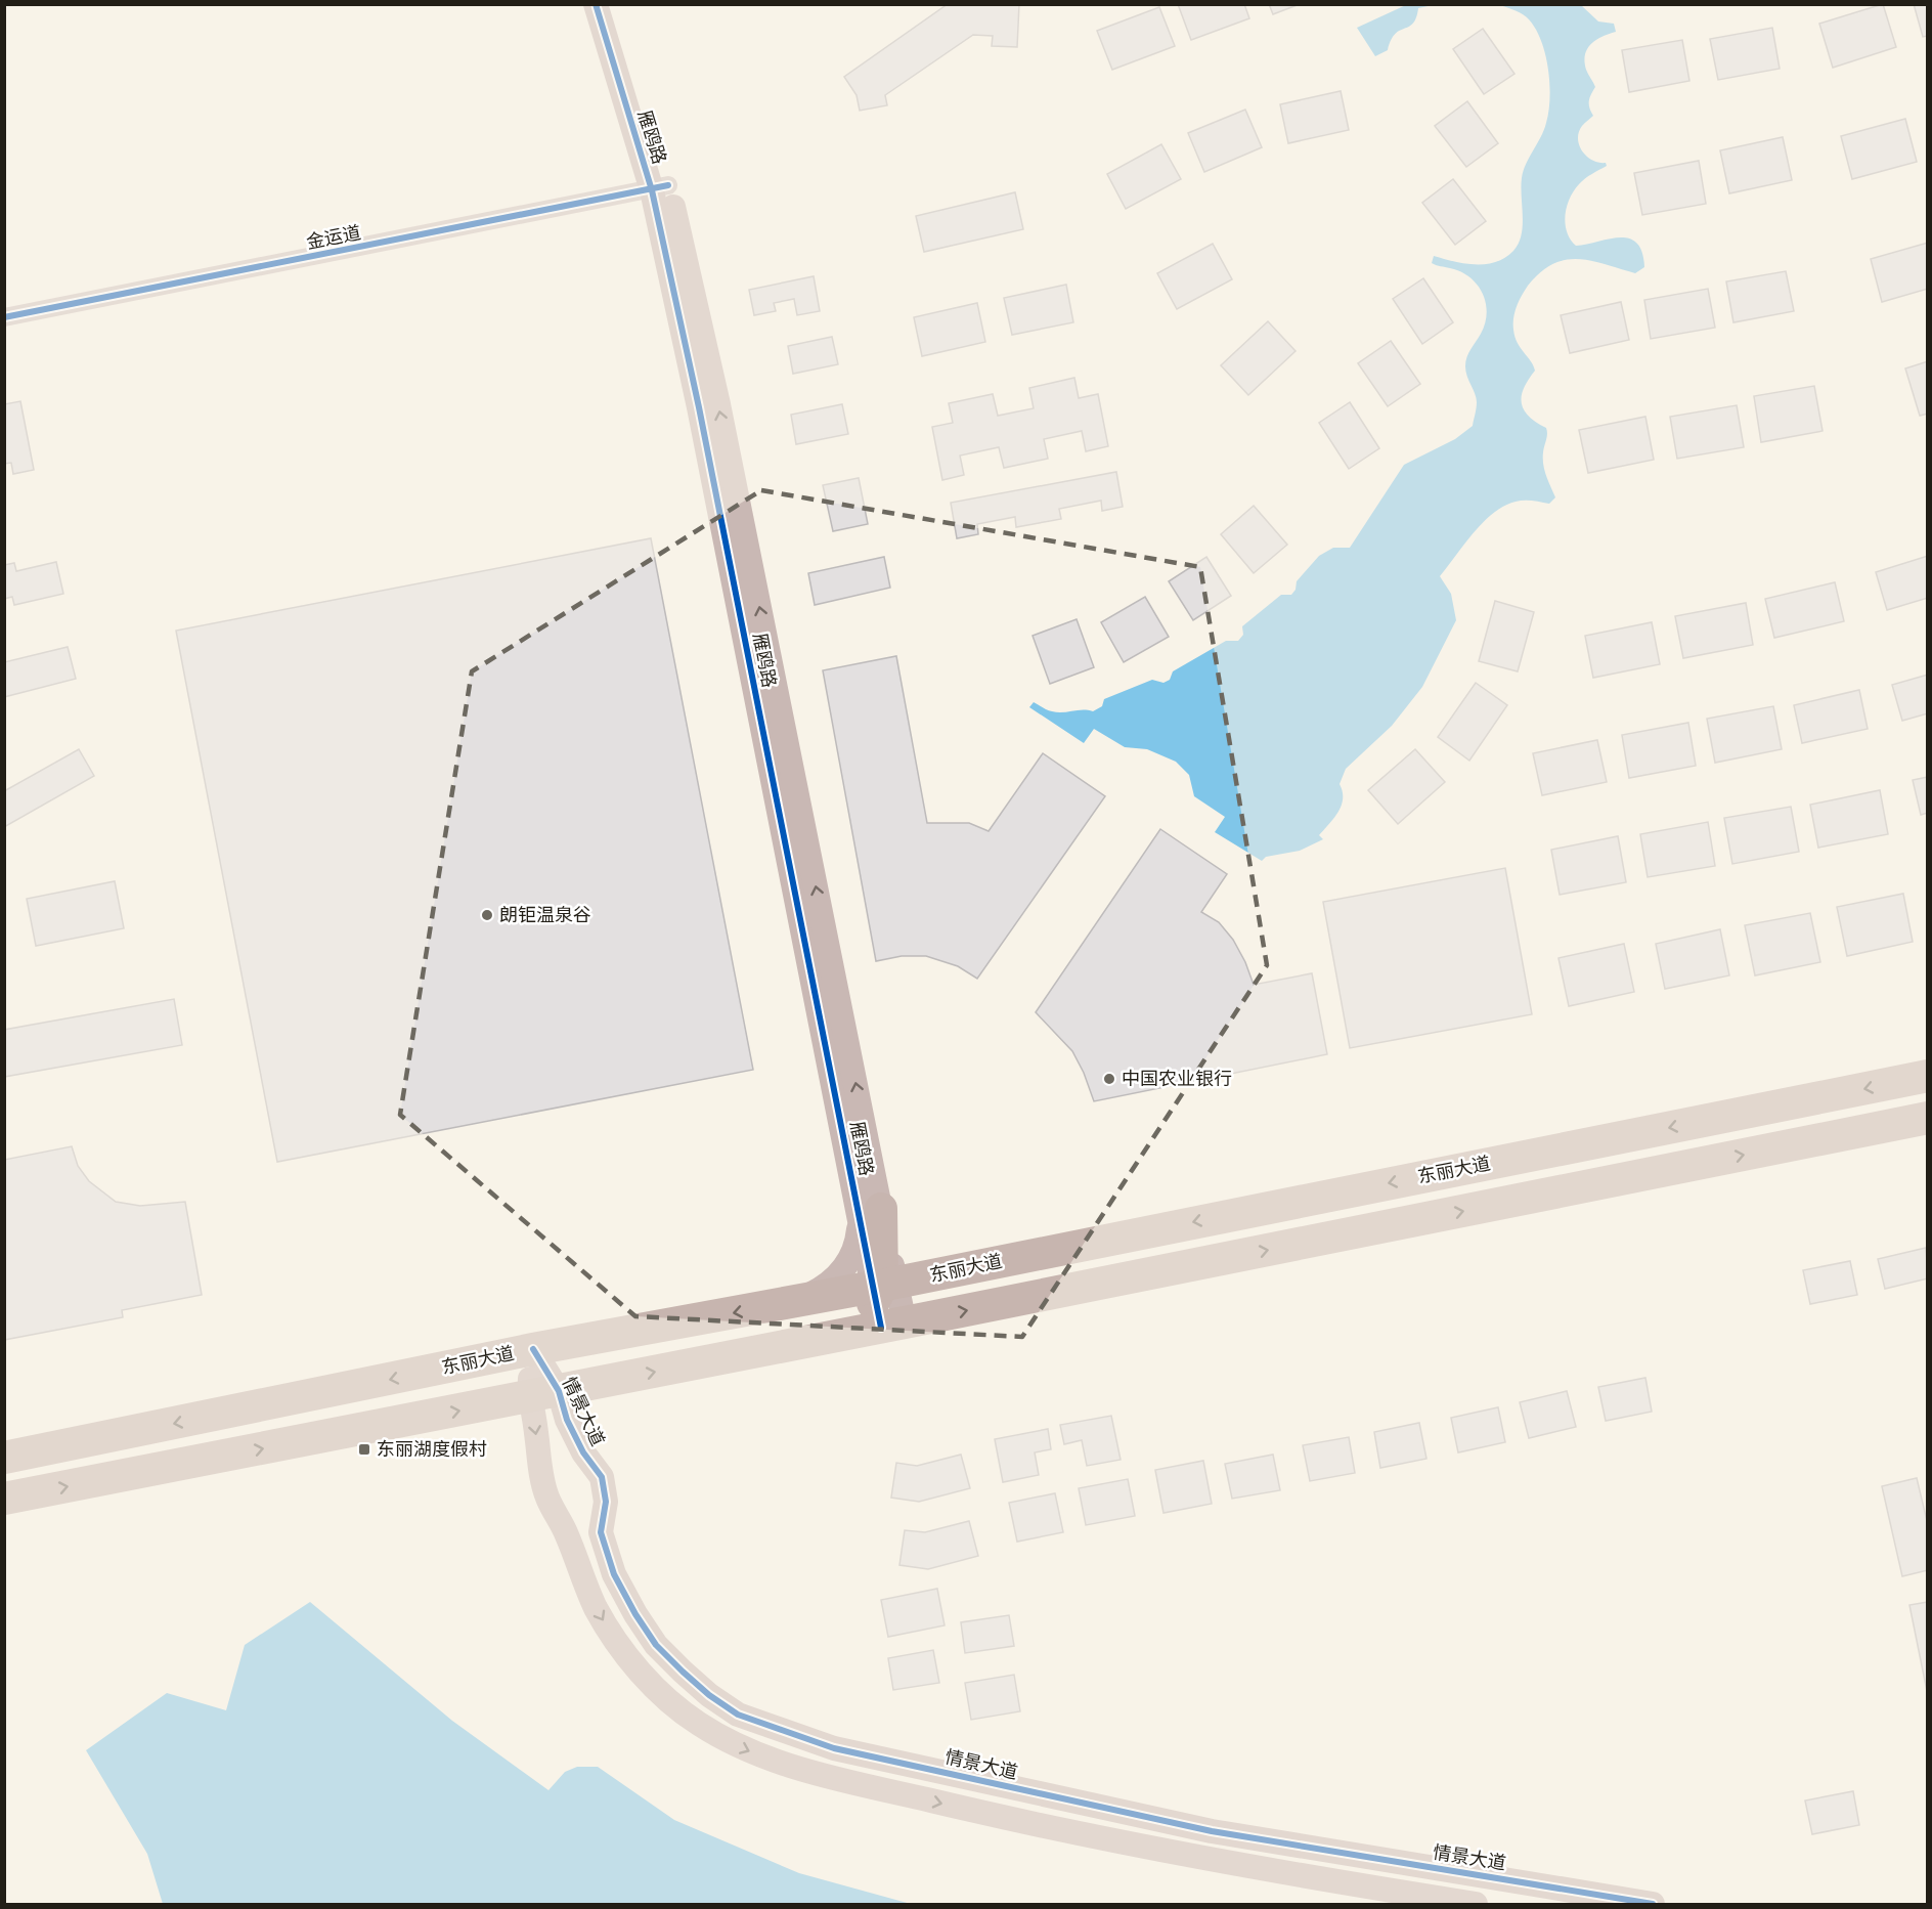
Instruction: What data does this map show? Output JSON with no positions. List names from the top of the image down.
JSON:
{
  "streets": {
    "highway": ["东丽大道"],
    "street": ["雁鸥路", "金运道", "情景大道"]
  },
  "crossings": [
    ["雁鸥路", "金运道"],
    ["雁鸥路", "东丽大道"],
    ["东丽大道", "情景大道"]
  ],
  "places": {
    "other": ["朗钜温泉谷", "中国农业银行"],
    "transit": ["东丽湖度假村"]
  }
}
